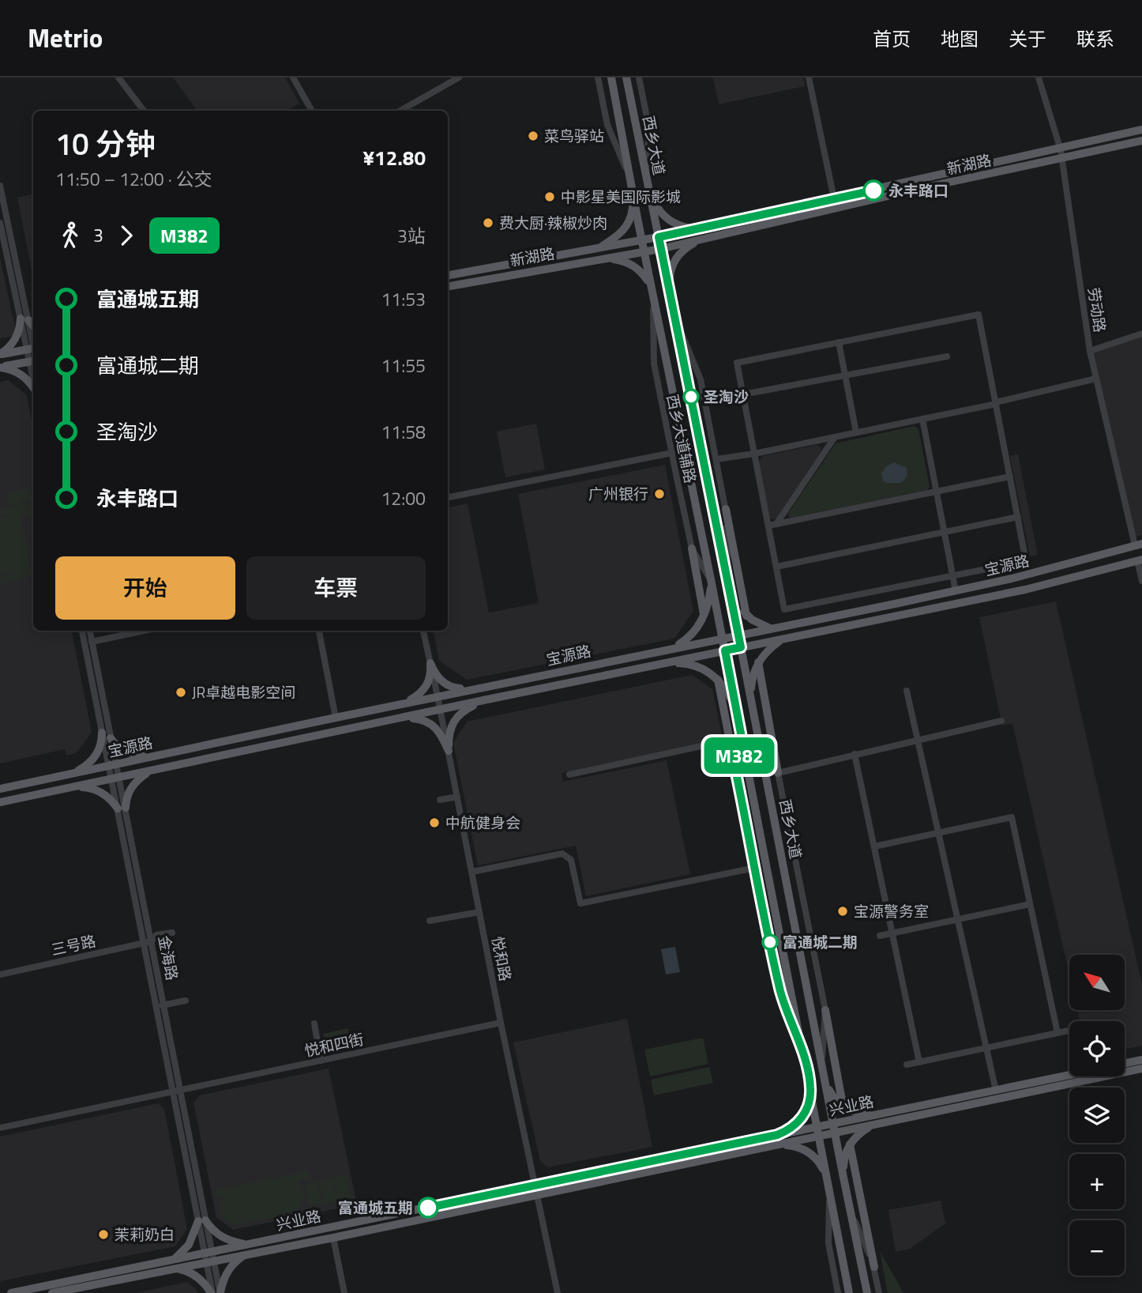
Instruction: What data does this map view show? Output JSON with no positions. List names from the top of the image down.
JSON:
{
  "streets": {
    "main road": [
      "西乡大道",
      "新湖路",
      "宝源路",
      "兴业路"
    ],
    "street": [
      "劳动路",
      "西乡大道辅路",
      "三号路",
      "金海路",
      "悦和路",
      "悦和四街"
    ]
  },
  "crossings": [
    ["西乡大道", "新湖路"],
    ["西乡大道", "西乡大道辅路"],
    ["西乡大道", "宝源路"],
    ["西乡大道", "兴业路"],
    ["新湖路", "劳动路"],
    ["劳动路", "宝源路"],
    ["宝源路", "金海路"],
    ["宝源路", "悦和路"],
    ["三号路", "金海路"],
    ["金海路", "悦和四街"],
    ["金海路", "兴业路"],
    ["悦和路", "悦和四街"],
    ["悦和路", "兴业路"]
  ],
  "places": [
    "菜鸟驿站",
    "永丰路口",
    "中影星美国际影城",
    "费大厨·辣椒炒肉",
    "圣淘沙",
    "广州银行",
    "JR卓越电影空间",
    "中航健身会",
    "宝源警务室",
    "富通城二期",
    "富通城五期",
    "茉莉奶白"
  ],
  "lines": ["bus line M382"],
  "north": "top left",
  "page": {
    "header": "Metrio",
    "nav": [
      "首页",
      "地图",
      "关于",
      "联系"
    ],
    "on_map": "M382",
    "heading": ["10 分钟", "11:50 – 12:00 · 公交", "¥12.80"],
    "legs": ["3", "M382", "3站"],
    "list": [
      {
        "name": "富通城五期",
        "value": "11:53"
      },
      {
        "name": "富通城二期",
        "value": "11:55"
      },
      {
        "name": "圣淘沙",
        "value": "11:58"
      },
      {
        "name": "永丰路口",
        "value": "12:00"
      }
    ],
    "buttons": ["开始", "车票"],
    "map_buttons": ["+", "−"]
  }
}
